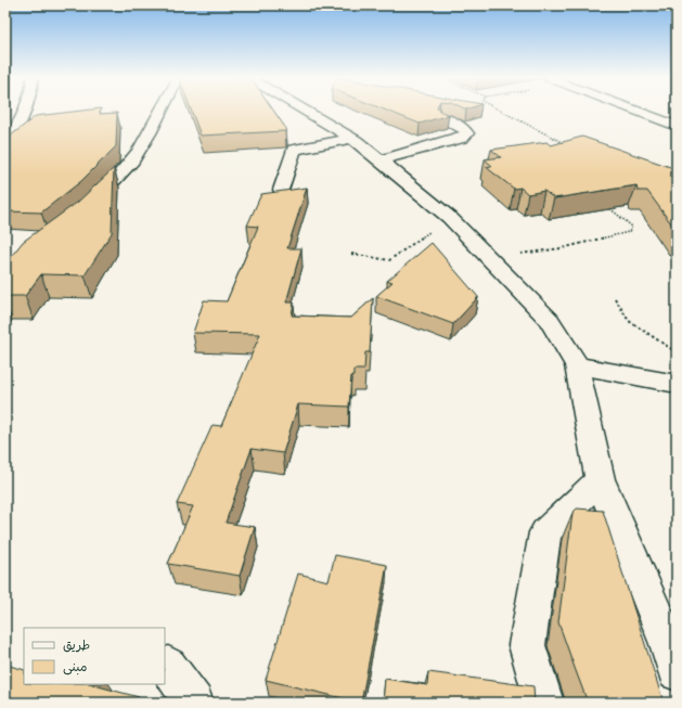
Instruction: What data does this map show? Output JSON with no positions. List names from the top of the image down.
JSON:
{
  "legend": ["طريق", "مبنى"]
}
